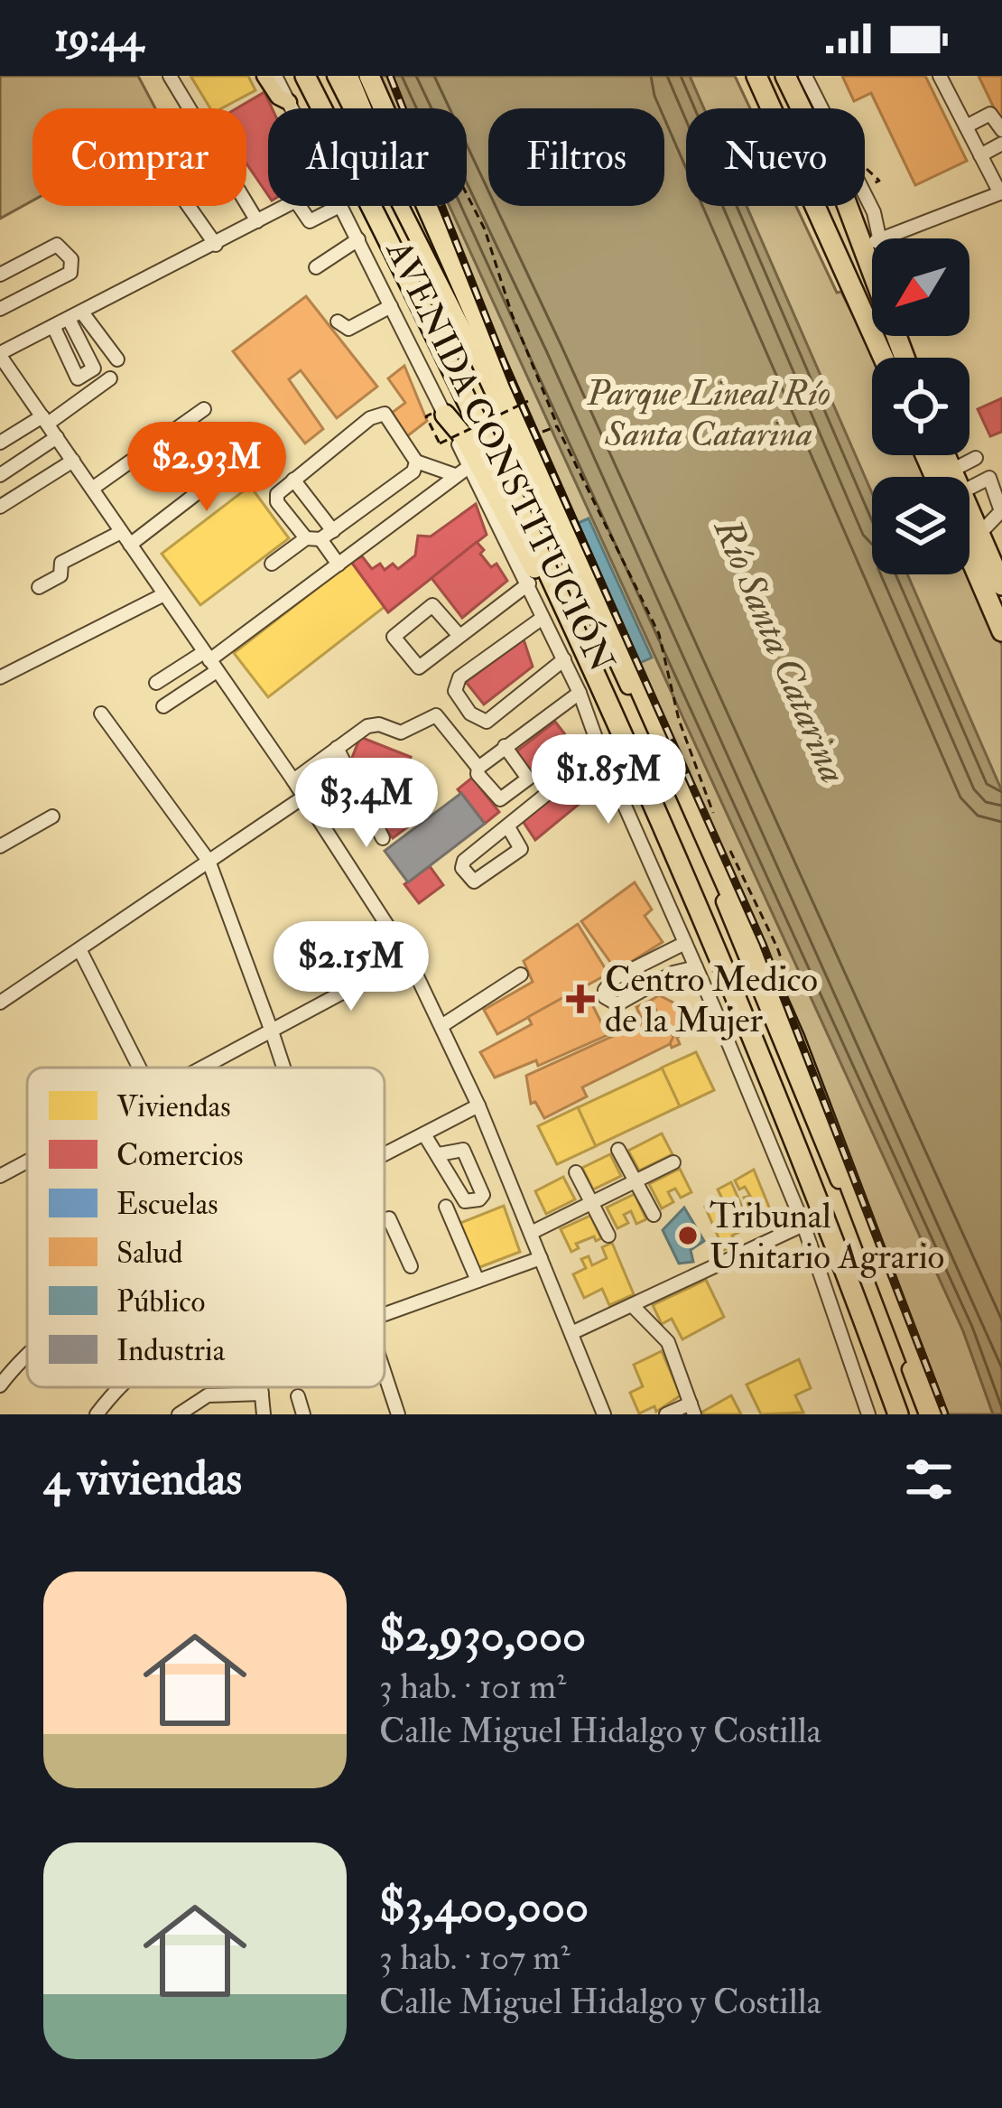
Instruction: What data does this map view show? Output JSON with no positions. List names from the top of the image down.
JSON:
{
  "streets": {
    "highway": ["AVENIDA CONSTITUCIÓN"]
  },
  "water": ["Río Santa Catarina"],
  "parks": ["Parque Lineal Río Santa Catarina"],
  "places": {
    "health": ["Centro Medico de la Mujer"],
    "other": ["Tribunal Unitario Agrario"]
  },
  "legend": [
    "Viviendas",
    "Comercios",
    "Escuelas",
    "Salud",
    "Público",
    "Industria"
  ],
  "north": "bottom left",
  "page": {
    "status": "19:44",
    "chip": [
      "Comprar",
      "Alquilar",
      "Filtros",
      "Nuevo"
    ],
    "price": [
      "$2.93M",
      "$1.85M",
      "$3.4M",
      "$2.15M"
    ],
    "heading": "4 viviendas",
    "list": [
      {
        "name": "$2,930,000",
        "note": "3 hab. · 101 m² · Calle Miguel Hidalgo y Costilla"
      },
      {
        "name": "$3,400,000",
        "note": "3 hab. · 107 m² · Calle Miguel Hidalgo y Costilla"
      }
    ]
  }
}
